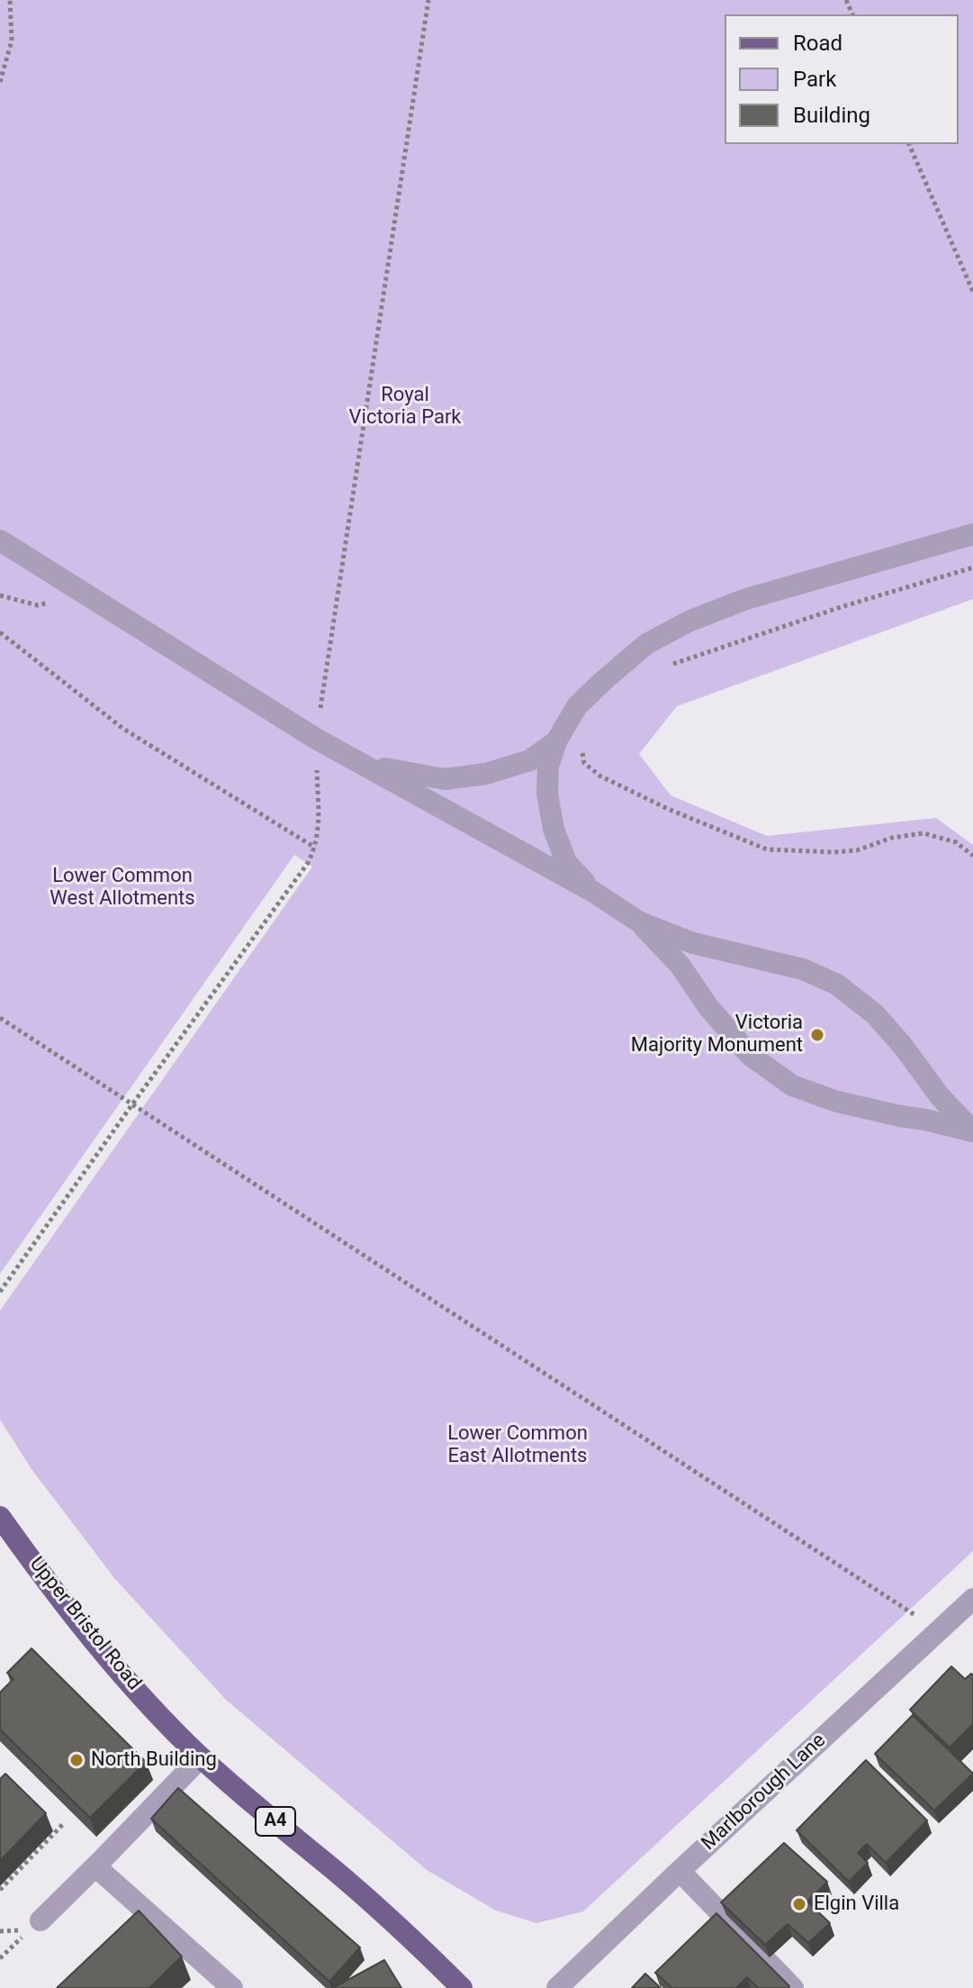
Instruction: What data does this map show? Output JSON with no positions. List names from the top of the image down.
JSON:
{
  "streets": {
    "main road": ["Upper Bristol Road", "A4"],
    "street": ["Marlborough Lane"]
  },
  "parks": ["Royal Victoria Park", "Lower Common West Allotments", "Lower Common East Allotments"],
  "places": ["Victoria Majority Monument", "North Building", "Elgin Villa"],
  "legend": ["Road", "Park", "Building"]
}
